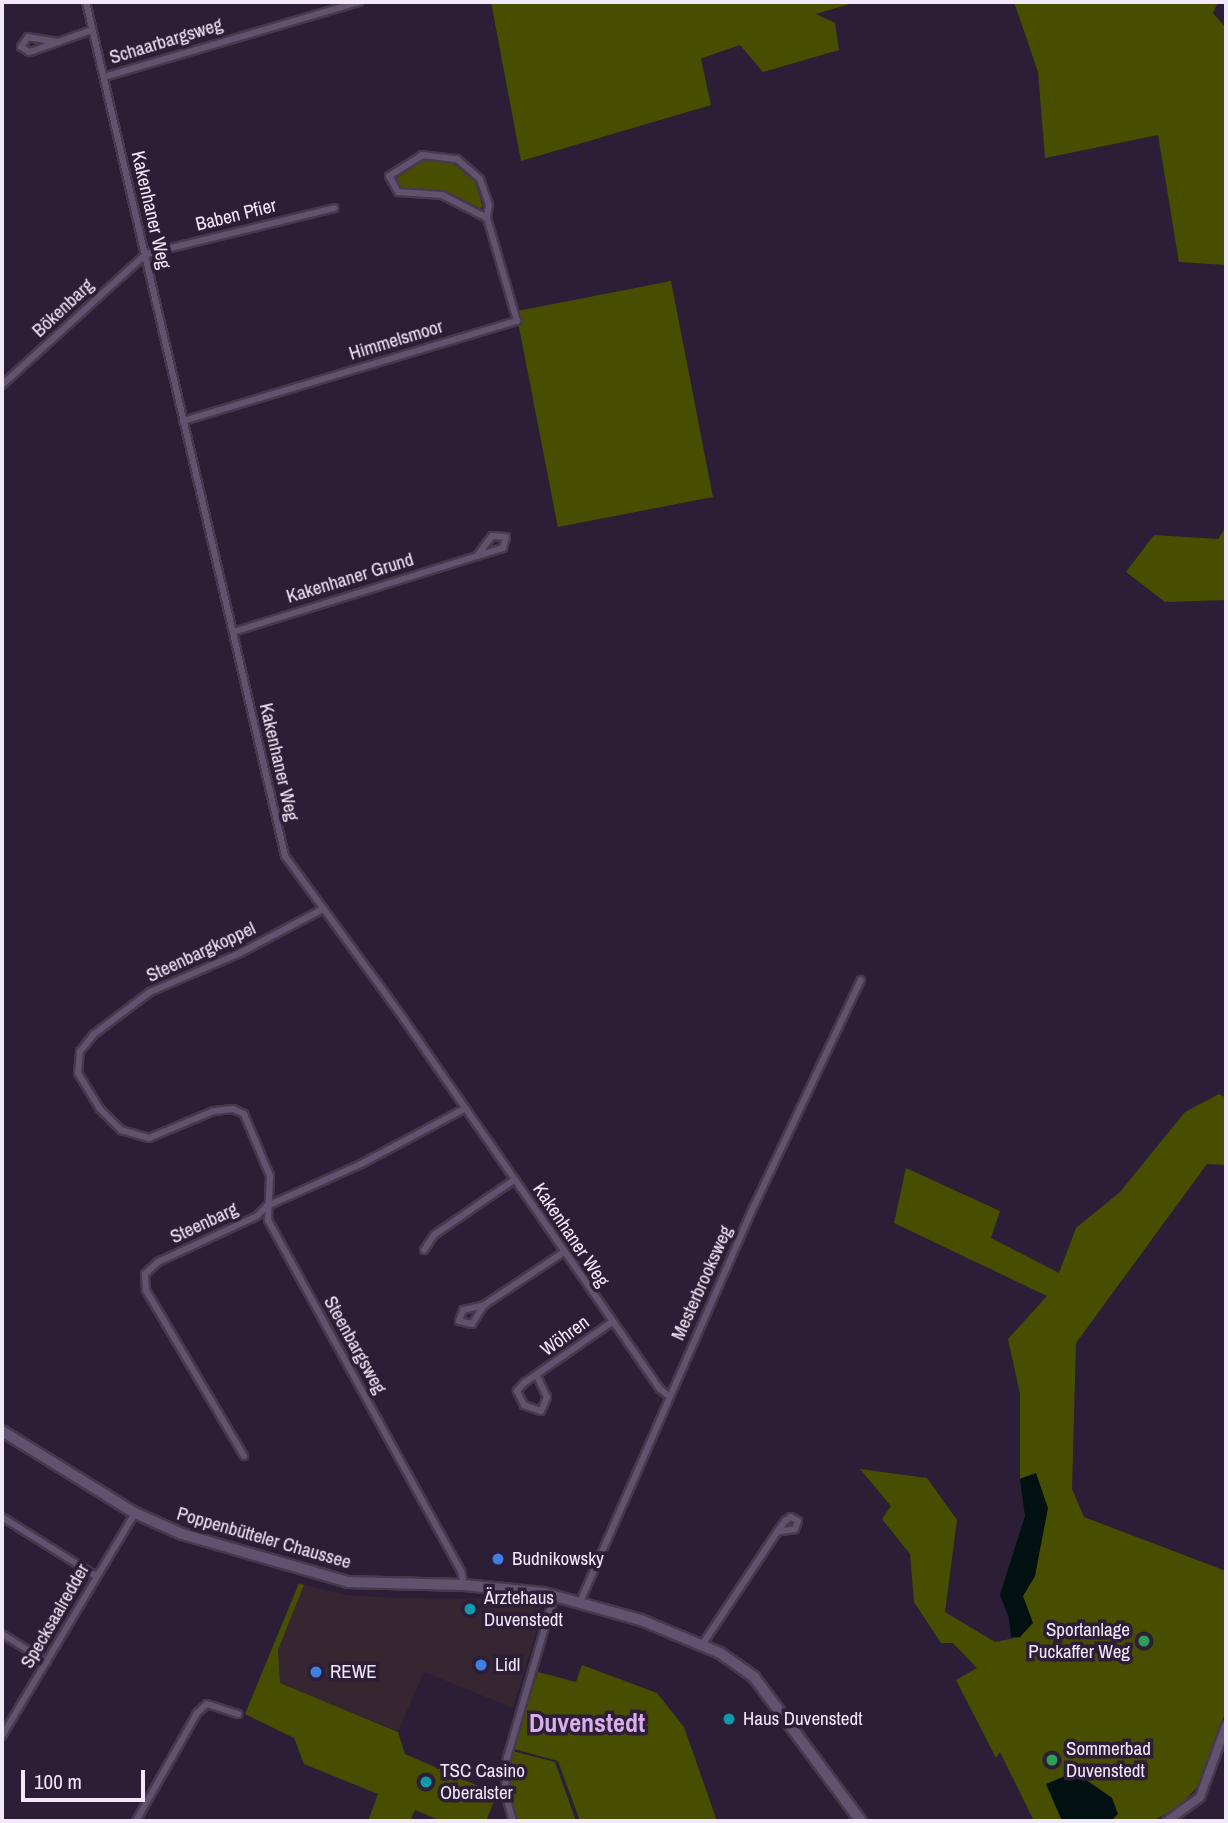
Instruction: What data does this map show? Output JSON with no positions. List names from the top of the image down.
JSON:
{
  "streets": {
    "main road": ["Poppenbütteler Chaussee"],
    "street": [
      "Schaarbargsweg",
      "Kakenhaner Weg",
      "Baben Pfier",
      "Bökenbarg",
      "Himmelsmoor",
      "Kakenhaner Grund",
      "Steenbargkoppel",
      "Steenbarg",
      "Mesterbrooksweg",
      "Wöhren",
      "Steenbargsweg",
      "Specksaalredder"
    ]
  },
  "crossings": [
    ["Schaarbargsweg", "Kakenhaner Weg"],
    ["Kakenhaner Weg", "Baben Pfier"],
    ["Kakenhaner Weg", "Bökenbarg"],
    ["Kakenhaner Weg", "Himmelsmoor"],
    ["Kakenhaner Weg", "Kakenhaner Grund"],
    ["Kakenhaner Weg", "Steenbargkoppel"],
    ["Kakenhaner Weg", "Steenbarg"],
    ["Kakenhaner Weg", "Mesterbrooksweg"],
    ["Kakenhaner Weg", "Wöhren"],
    ["Baben Pfier", "Bökenbarg"],
    ["Steenbargkoppel", "Steenbargsweg"],
    ["Steenbarg", "Steenbargsweg"],
    ["Mesterbrooksweg", "Poppenbütteler Chaussee"],
    ["Steenbargsweg", "Poppenbütteler Chaussee"],
    ["Poppenbütteler Chaussee", "Specksaalredder"]
  ],
  "districts": ["Duvenstedt"],
  "places": [
    "Budnikowsky",
    "Ärztehaus Duvenstedt",
    "Sportanlage Puckaffer Weg",
    "Lidl",
    "REWE",
    "Haus Duvenstedt",
    "Sommerbad Duvenstedt",
    "TSC Casino Oberalster"
  ],
  "scale_bar": "100 m"
}
